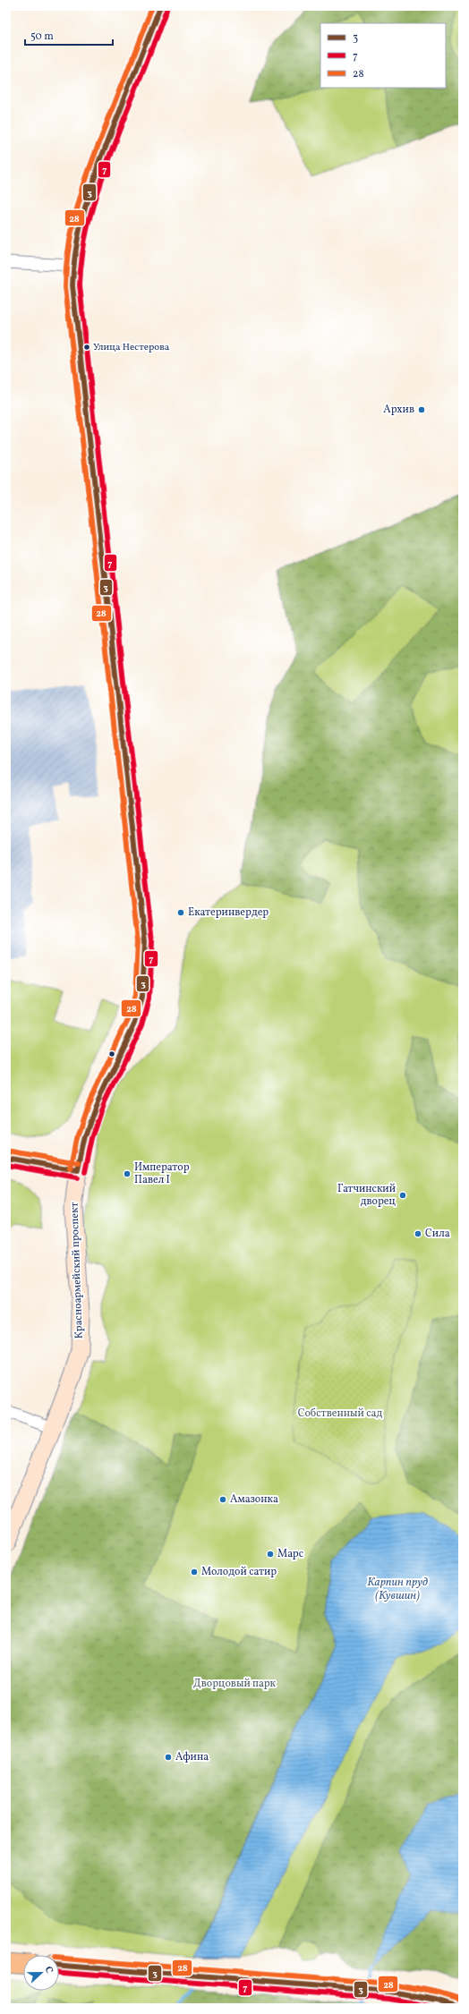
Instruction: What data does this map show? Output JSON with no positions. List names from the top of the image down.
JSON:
{
  "streets": {
    "main road": ["Красноармейский проспект"]
  },
  "water": ["Карпин пруд (Кувшин)"],
  "parks": ["Собственный сад", "Дворцовый парк"],
  "places": [
    "Улица Нестерова",
    "Архив",
    "Екатеринвердер",
    "Император Павел I",
    "Гатчинский дворец",
    "Сила",
    "Амазонка",
    "Марс",
    "Молодой сатир",
    "Афина"
  ],
  "lines": ["transit line 3", "transit line 28", "transit line 7"],
  "legend": ["3", "7", "28"],
  "scale_bar": "50 m",
  "north": "right"
}
